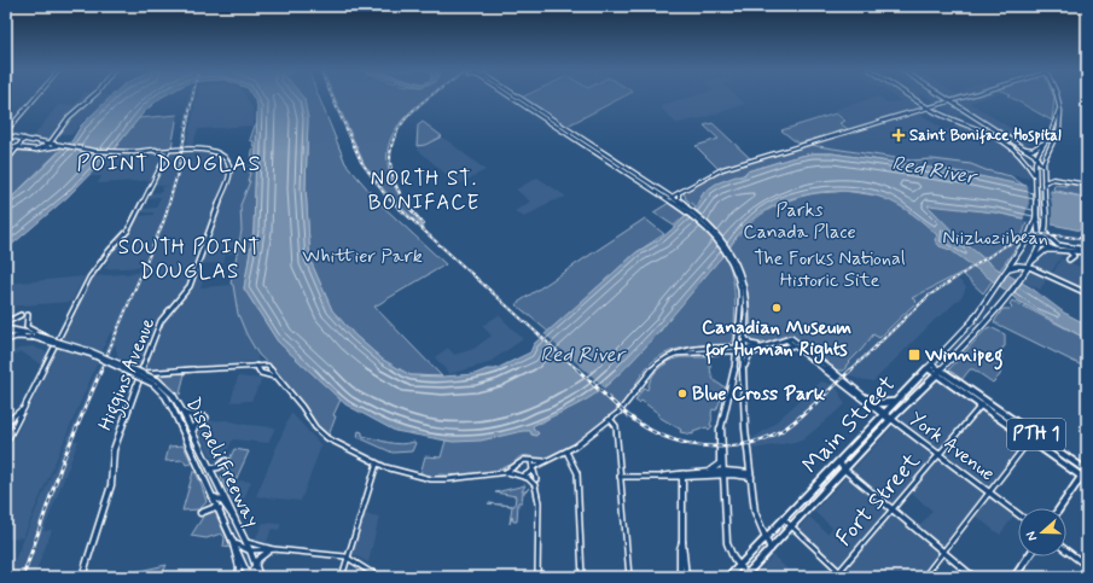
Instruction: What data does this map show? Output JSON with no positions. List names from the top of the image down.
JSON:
{
  "streets": {
    "main road": [
      "Higgins Avenue",
      "Main Street",
      "PTH 1",
      "York Avenue",
      "Disraeli Freeway"
    ],
    "street": ["Fort Street"]
  },
  "crossings": [
    ["Main Street", "PTH 1"],
    ["Main Street", "York Avenue"],
    ["PTH 1", "Fort Street"],
    ["York Avenue", "Fort Street"]
  ],
  "districts": ["POINT DOUGLAS", "NORTH ST. BONIFACE", "SOUTH POINT DOUGLAS"],
  "water": ["Red River"],
  "parks": [
    "Parks Canada Place",
    "Niizhoziibean",
    "Whittier Park",
    "The Forks National Historic Site"
  ],
  "places": {
    "health": ["Saint Boniface Hospital"],
    "other": ["Canadian Museum for Human Rights", "Blue Cross Park"],
    "transit": ["Winnipeg"]
  },
  "north": "left"
}
